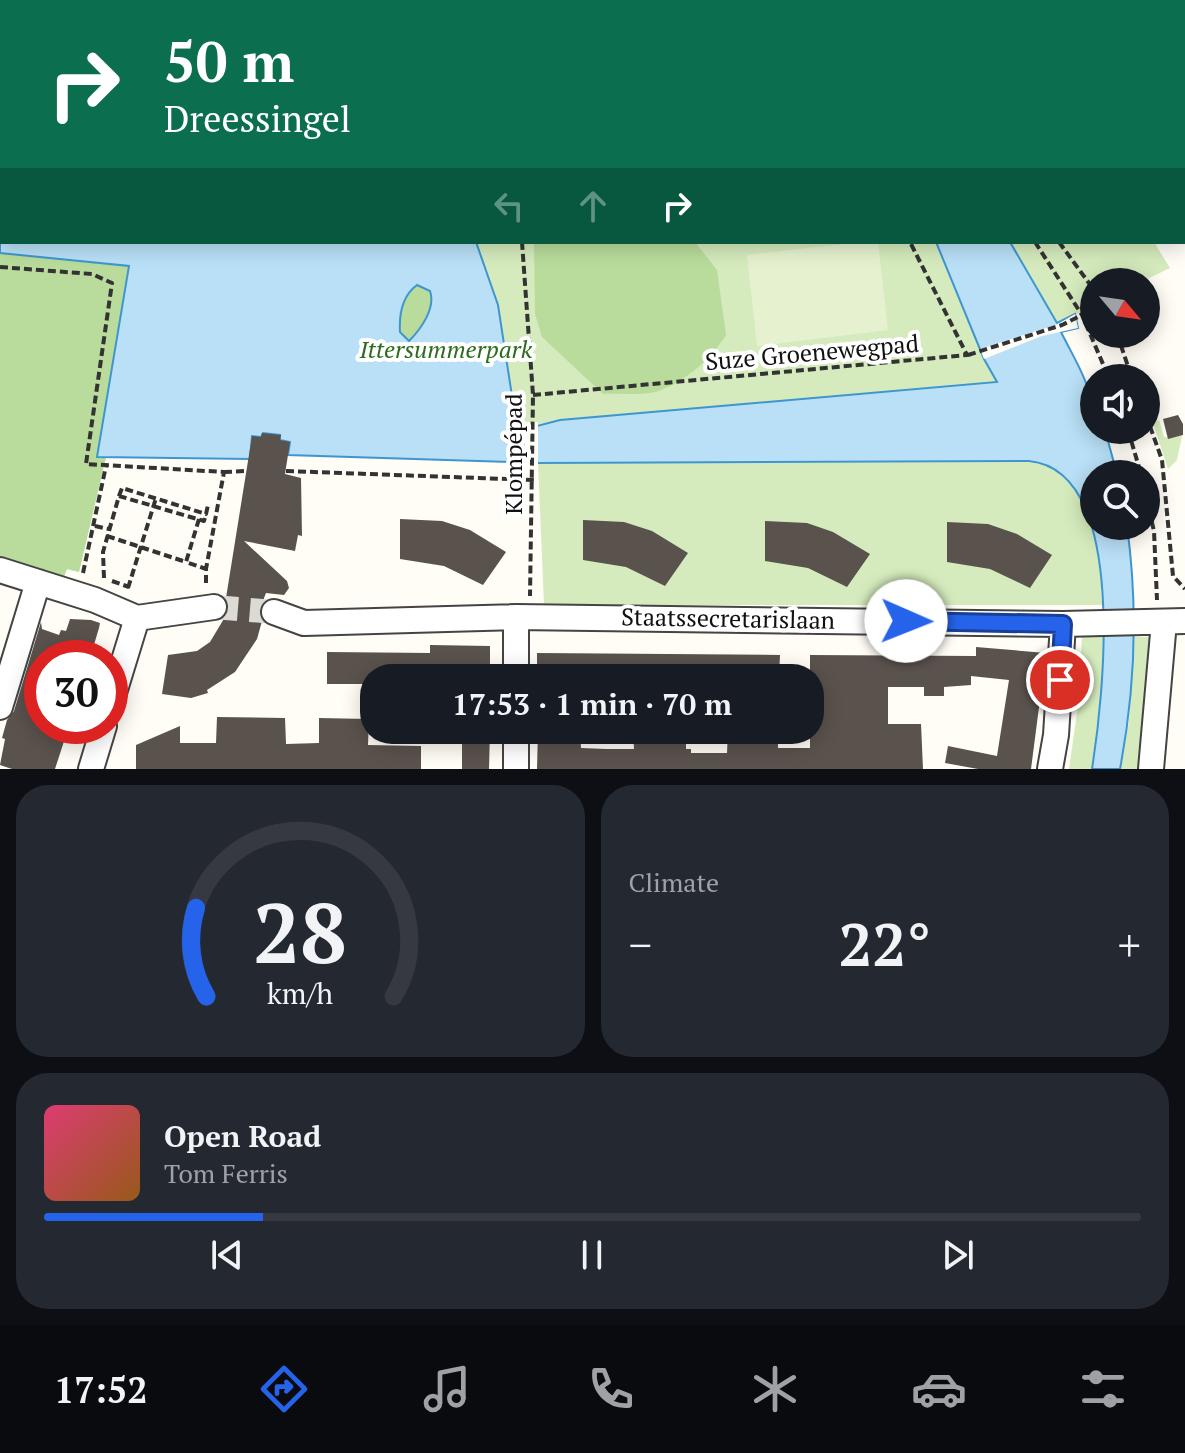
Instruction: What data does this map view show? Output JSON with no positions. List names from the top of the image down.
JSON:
{
  "streets": {
    "street": ["Staatssecretarislaan"],
    "path": ["Suze Groenewegpad", "Klompépad"]
  },
  "crossings": [
    ["Suze Groenewegpad", "Klompépad"],
    ["Klompépad", "Staatssecretarislaan"]
  ],
  "parks": ["Ittersummerpark"],
  "north": "bottom right",
  "page": {
    "turn": ["50 m", "Dreessingel"],
    "limit": "30",
    "trip": "17:53 · 1 min · 70 m",
    "tile": "Climate",
    "heat": ["−", "22°", "+"],
    "song": ["Open Road", "Tom Ferris"],
    "tabs": "17:52",
    "gauge": ["28", "km/h"]
  }
}
